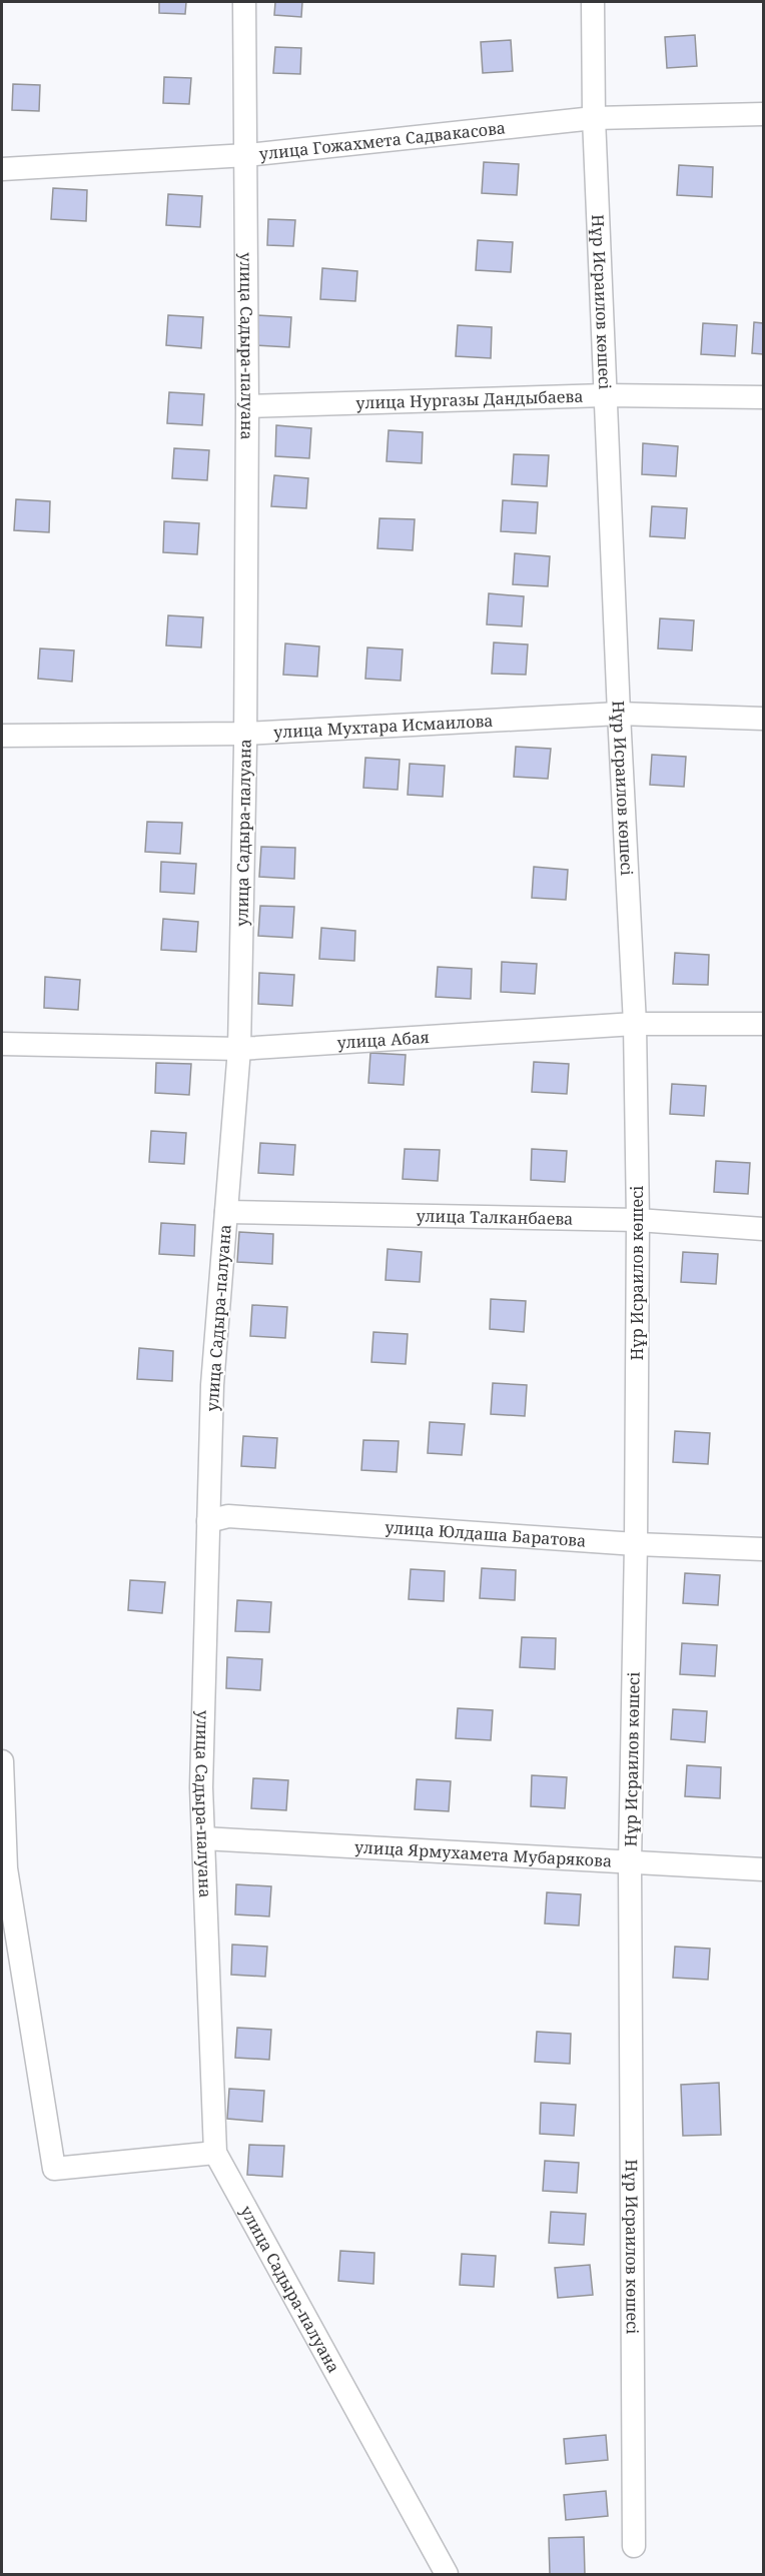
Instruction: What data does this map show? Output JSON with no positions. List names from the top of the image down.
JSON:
{
  "streets": {
    "street": [
      "улица Гожахмета Садвакасова",
      "Нұр Исраилов көшесі",
      "улица Садыра-палуана",
      "улица Нургазы Дандыбаева",
      "улица Мухтара Исмаилова",
      "улица Абая",
      "улица Талканбаева",
      "улица Юлдаша Баратова",
      "улица Ярмухамета Мубарякова"
    ]
  },
  "crossings": [
    ["улица Гожахмета Садвакасова", "Нұр Исраилов көшесі"],
    ["улица Гожахмета Садвакасова", "улица Садыра-палуана"],
    ["Нұр Исраилов көшесі", "улица Нургазы Дандыбаева"],
    ["Нұр Исраилов көшесі", "улица Мухтара Исмаилова"],
    ["Нұр Исраилов көшесі", "улица Абая"],
    ["Нұр Исраилов көшесі", "улица Талканбаева"],
    ["Нұр Исраилов көшесі", "улица Юлдаша Баратова"],
    ["Нұр Исраилов көшесі", "улица Ярмухамета Мубарякова"],
    ["улица Садыра-палуана", "улица Нургазы Дандыбаева"],
    ["улица Садыра-палуана", "улица Мухтара Исмаилова"],
    ["улица Садыра-палуана", "улица Абая"],
    ["улица Садыра-палуана", "улица Талканбаева"],
    ["улица Садыра-палуана", "улица Юлдаша Баратова"],
    ["улица Садыра-палуана", "улица Ярмухамета Мубарякова"]
  ]
}
